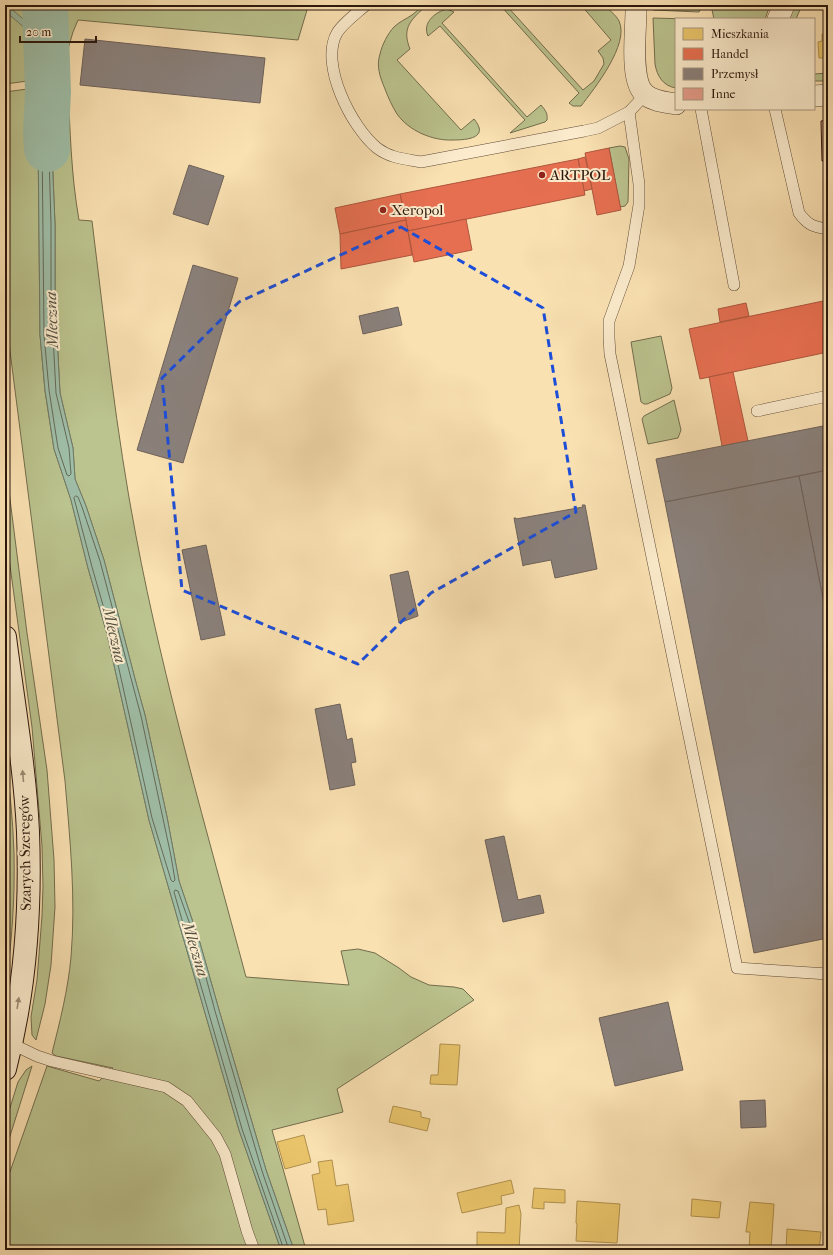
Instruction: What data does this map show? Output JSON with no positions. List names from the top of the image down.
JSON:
{
  "streets": {
    "main road": ["Szarych Szeregów"]
  },
  "one_way": ["Szarych Szeregów"],
  "water": ["Mleczna"],
  "places": ["ARTPOL", "Xeropol"],
  "legend": [
    "Mieszkania",
    "Handel",
    "Przemysł",
    "Inne"
  ],
  "scale_bar": "20 m"
}
